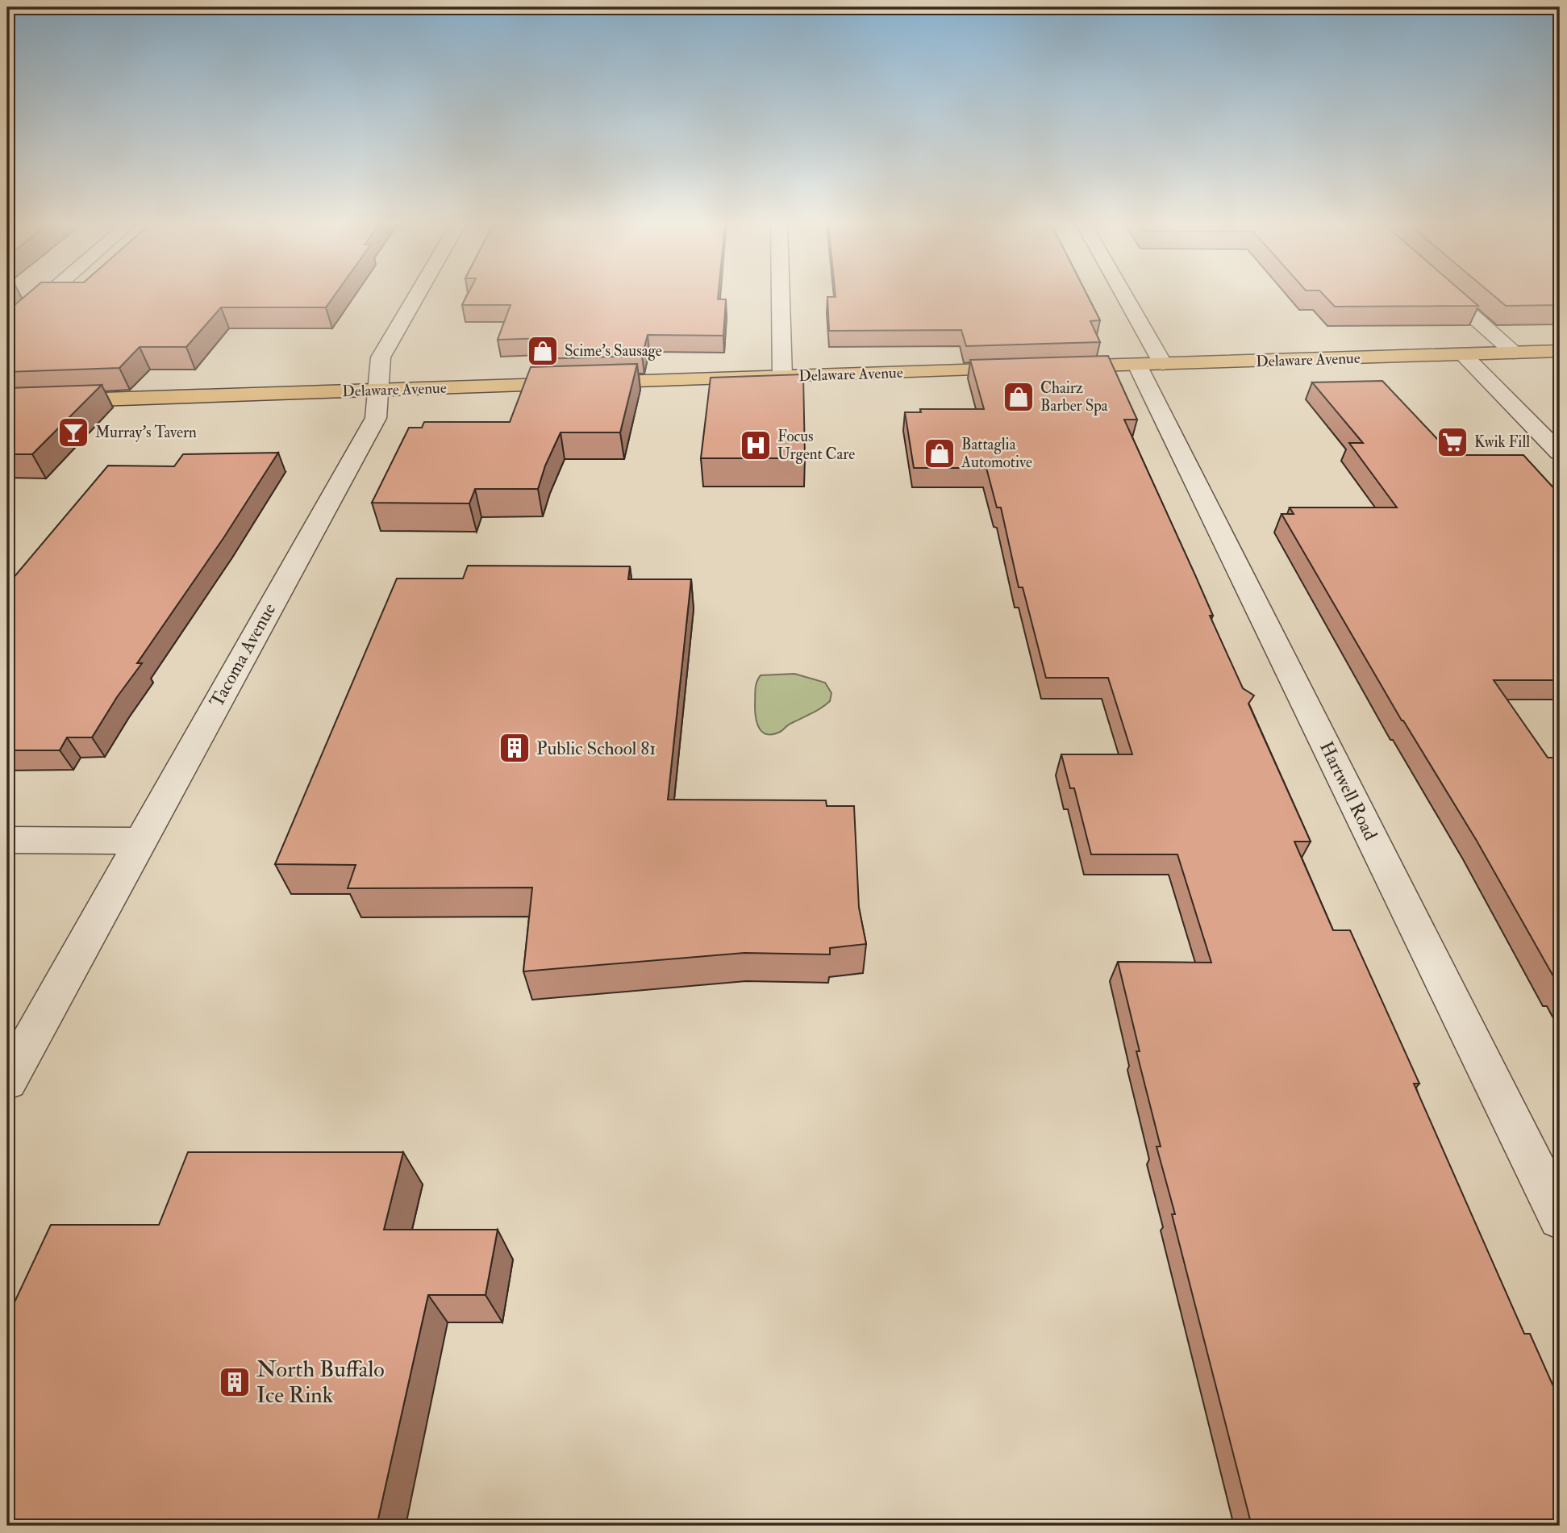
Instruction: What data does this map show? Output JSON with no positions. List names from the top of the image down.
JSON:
{
  "streets": {
    "main road": ["Delaware Avenue"],
    "street": ["Tacoma Avenue", "Hartwell Road"]
  },
  "crossings": [
    ["Delaware Avenue", "Tacoma Avenue"],
    ["Delaware Avenue", "Hartwell Road"]
  ],
  "places": {
    "shop": ["Scime's Sausage", "Chairz Barber Spa", "Battaglia Automotive"],
    "bar": ["Murray's Tavern"],
    "supermarket": ["Kwik Fill"],
    "hospital": ["Focus Urgent Care"],
    "building": ["Public School 81", "North Buffalo Ice Rink"]
  }
}
